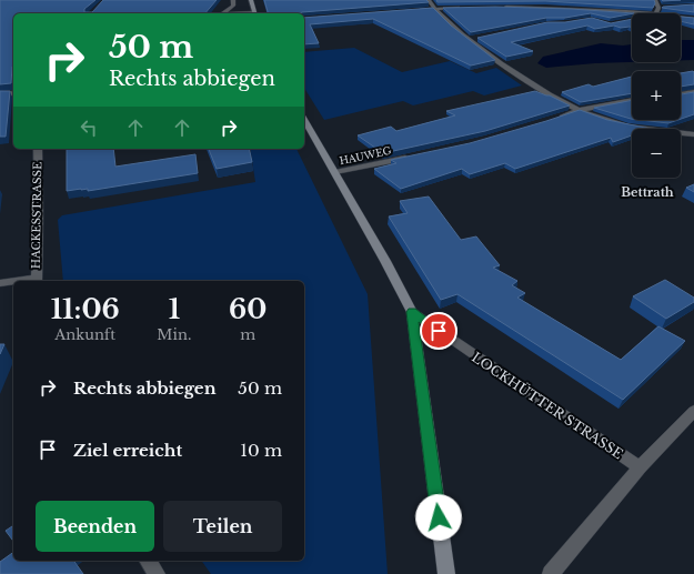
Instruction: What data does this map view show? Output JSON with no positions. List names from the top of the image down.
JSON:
{
  "streets": {
    "street": ["HAUWEG", "HACKESSTRASSE", "LOCKHÜTTER STRASSE"]
  },
  "crossings": [
    ["HAUWEG", "LOCKHÜTTER STRASSE"]
  ],
  "districts": ["Bettrath"],
  "page": {
    "map_buttons": ["+", "−"],
    "turn": ["50 m", "Rechts abbiegen"],
    "eta": [
      "11:06",
      "Ankunft",
      "1",
      "Min.",
      "60",
      "m"
    ],
    "list": [
      {
        "name": "Rechts abbiegen",
        "value": "50 m"
      },
      {
        "name": "Ziel erreicht",
        "value": "10 m"
      }
    ],
    "buttons": ["Beenden", "Teilen"]
  }
}
